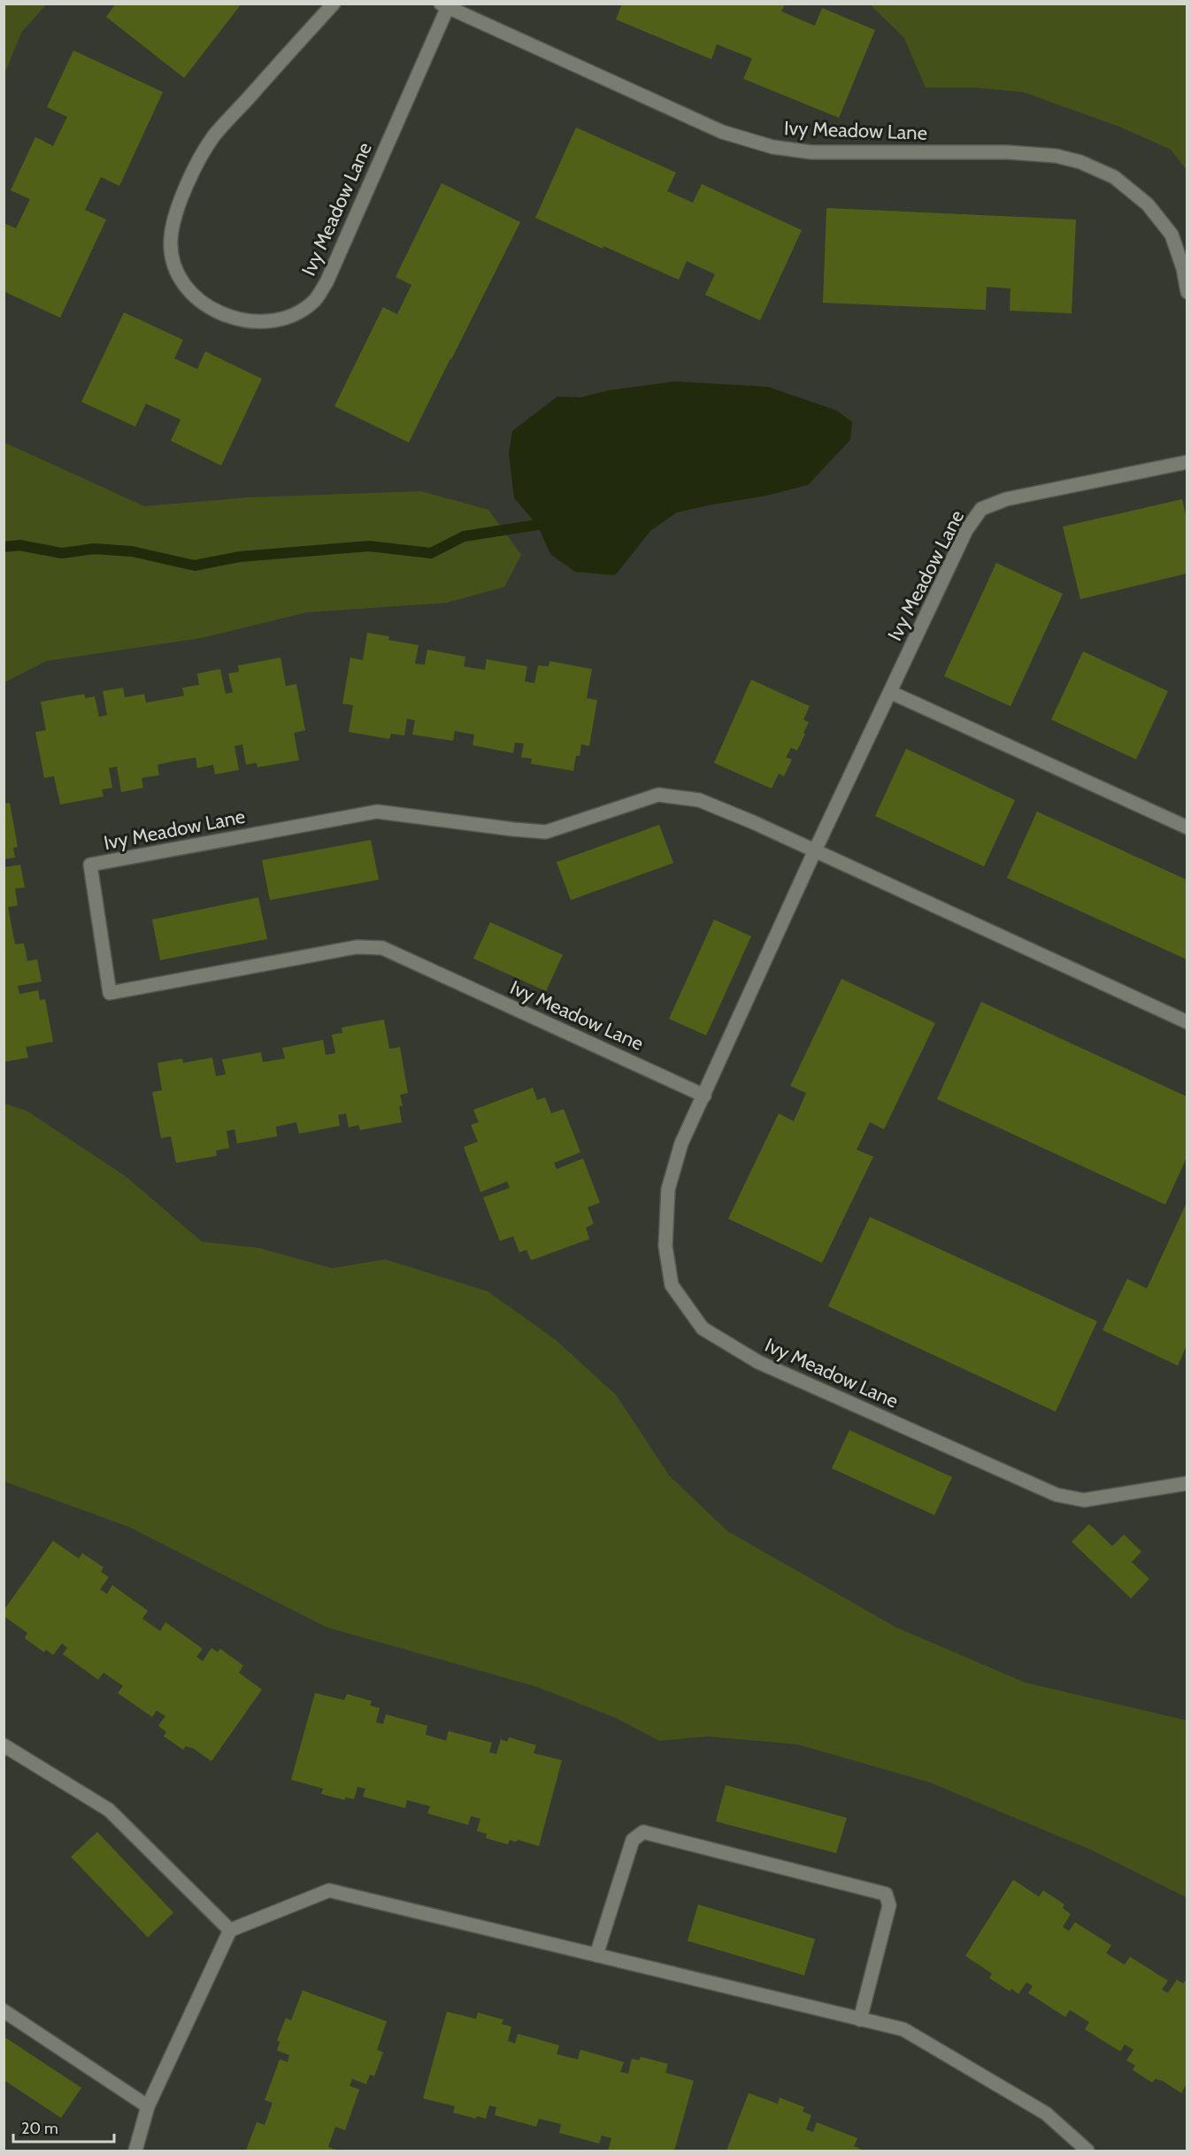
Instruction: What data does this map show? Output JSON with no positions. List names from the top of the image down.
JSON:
{
  "streets": {
    "street": ["Ivy Meadow Lane"]
  },
  "scale_bar": "20 m"
}
